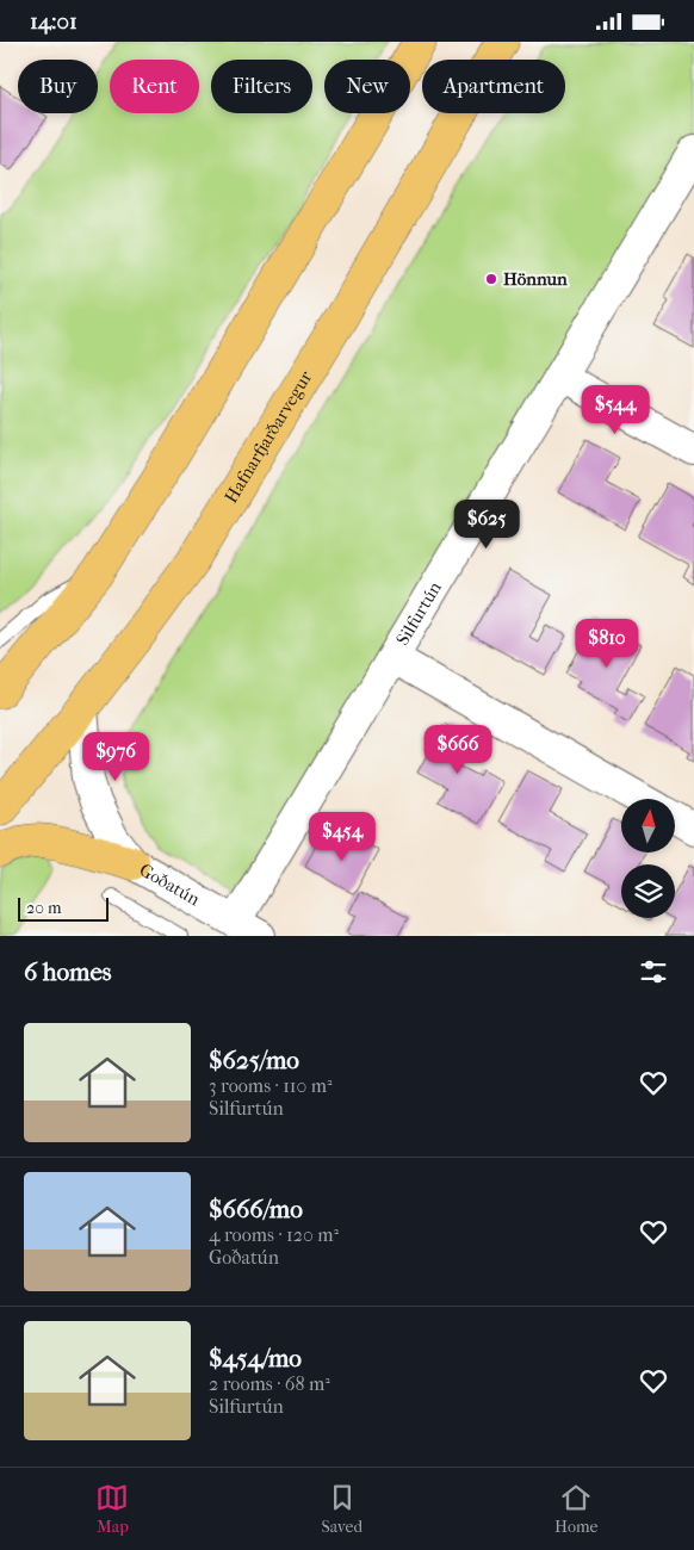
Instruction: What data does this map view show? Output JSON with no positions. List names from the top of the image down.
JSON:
{
  "streets": {
    "main road": ["Hafnarfjarðarvegur"],
    "street": ["Silfurtún", "Goðatún"]
  },
  "crossings": [
    ["Hafnarfjarðarvegur", "Goðatún"],
    ["Silfurtún", "Goðatún"]
  ],
  "places": ["Hönnun"],
  "scale_bar": "20 m",
  "north": "top",
  "page": {
    "status": "14:01",
    "chip": [
      "Buy",
      "Rent",
      "Filters",
      "New",
      "Apartment"
    ],
    "price": [
      "$544",
      "$625",
      "$810",
      "$666",
      "$976",
      "$454"
    ],
    "scale": "20 m",
    "heading": "6 homes",
    "list": [
      {
        "name": "$625/mo",
        "note": "3 rooms · 110 m² · Silfurtún"
      },
      {
        "name": "$666/mo",
        "note": "4 rooms · 120 m² · Goðatún"
      },
      {
        "name": "$454/mo",
        "note": "2 rooms · 68 m² · Silfurtún"
      }
    ],
    "tabs": ["Map", "Saved", "Home"]
  }
}
